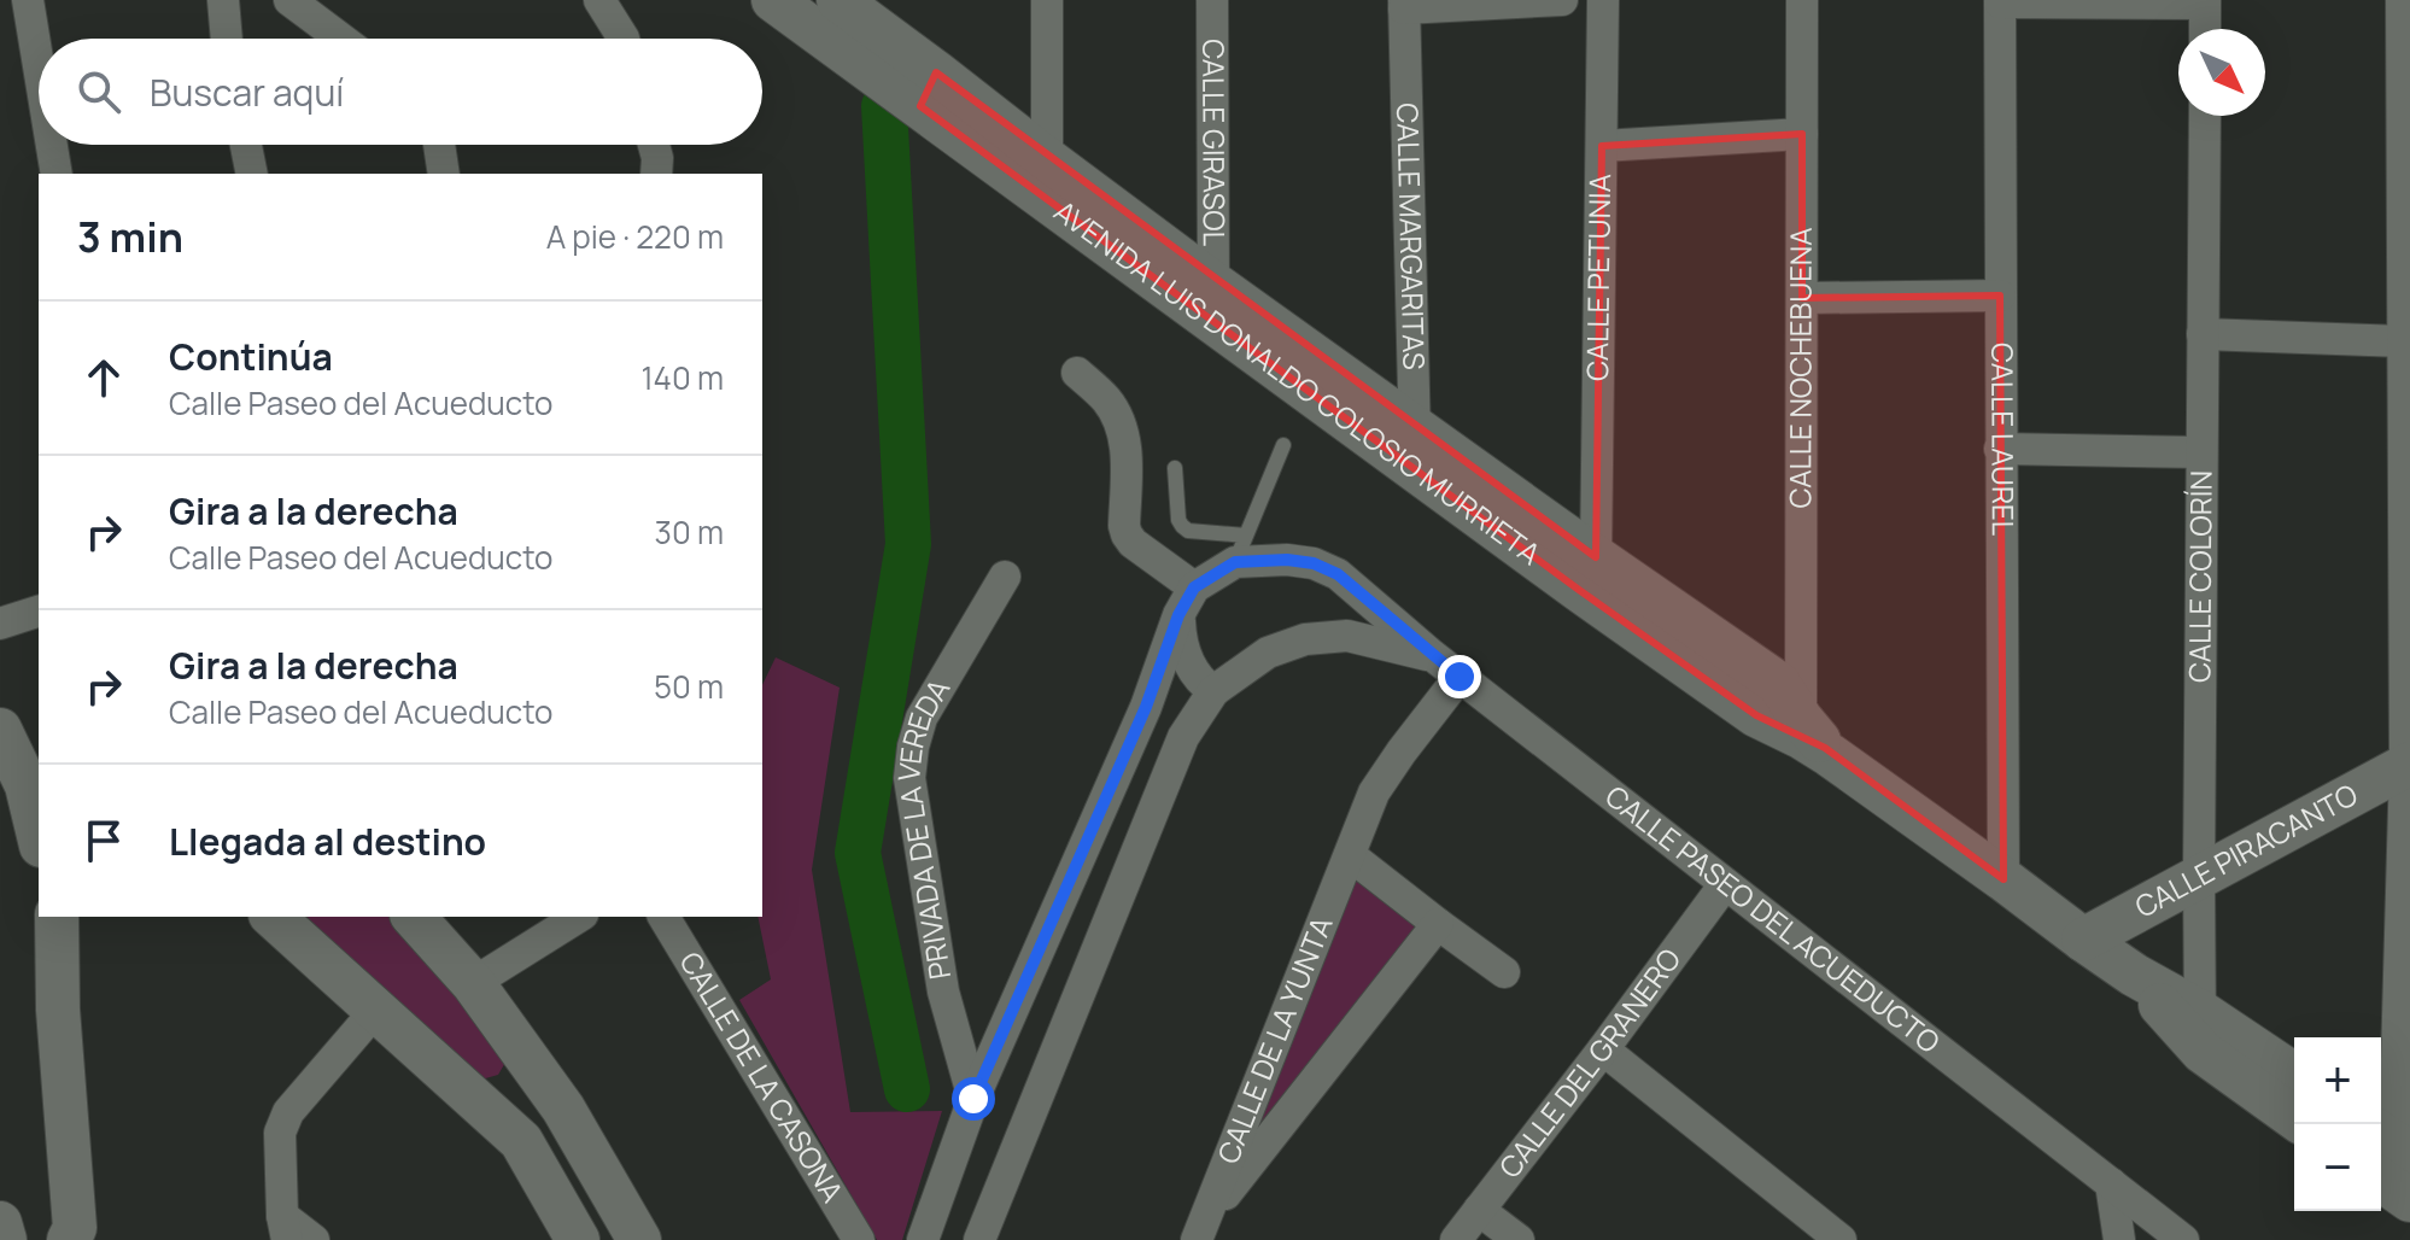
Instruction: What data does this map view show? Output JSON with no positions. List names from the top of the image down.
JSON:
{
  "streets": {
    "street": [
      "CALLE GIRASOL",
      "CALLE MARGARITAS",
      "CALLE PETUNIA",
      "CALLE NOCHEBUENA",
      "AVENIDA LUIS DONALDO COLOSIO MURRIETA",
      "CALLE LAUREL",
      "CALLE COLORÍN",
      "PRIVADA DE LA VEREDA",
      "CALLE PIRACANTO",
      "CALLE PASEO DEL ACUEDUCTO",
      "CALLE DE LA YUNTA",
      "CALLE DEL GRANERO",
      "CALLE DE LA CASONA"
    ]
  },
  "crossings": [
    ["CALLE GIRASOL", "AVENIDA LUIS DONALDO COLOSIO MURRIETA"],
    ["CALLE MARGARITAS", "AVENIDA LUIS DONALDO COLOSIO MURRIETA"],
    ["CALLE PETUNIA", "AVENIDA LUIS DONALDO COLOSIO MURRIETA"],
    ["CALLE NOCHEBUENA", "AVENIDA LUIS DONALDO COLOSIO MURRIETA"],
    ["AVENIDA LUIS DONALDO COLOSIO MURRIETA", "CALLE LAUREL"],
    ["AVENIDA LUIS DONALDO COLOSIO MURRIETA", "CALLE COLORÍN"],
    ["AVENIDA LUIS DONALDO COLOSIO MURRIETA", "CALLE PIRACANTO"],
    ["CALLE COLORÍN", "CALLE PIRACANTO"],
    ["CALLE PASEO DEL ACUEDUCTO", "CALLE DE LA YUNTA"],
    ["CALLE PASEO DEL ACUEDUCTO", "CALLE DEL GRANERO"]
  ],
  "north": "bottom right",
  "page": {
    "search": "Buscar aquí",
    "heading": ["3 min", "A pie · 220 m"],
    "list": [
      ["Continúa", "Calle Paseo del Acueducto", "140 m"],
      ["Gira a la derecha", "Calle Paseo del Acueducto", "30 m"],
      ["Gira a la derecha", "Calle Paseo del Acueducto", "50 m"],
      "Llegada al destino"
    ],
    "map_buttons": ["+", "−"]
  }
}
